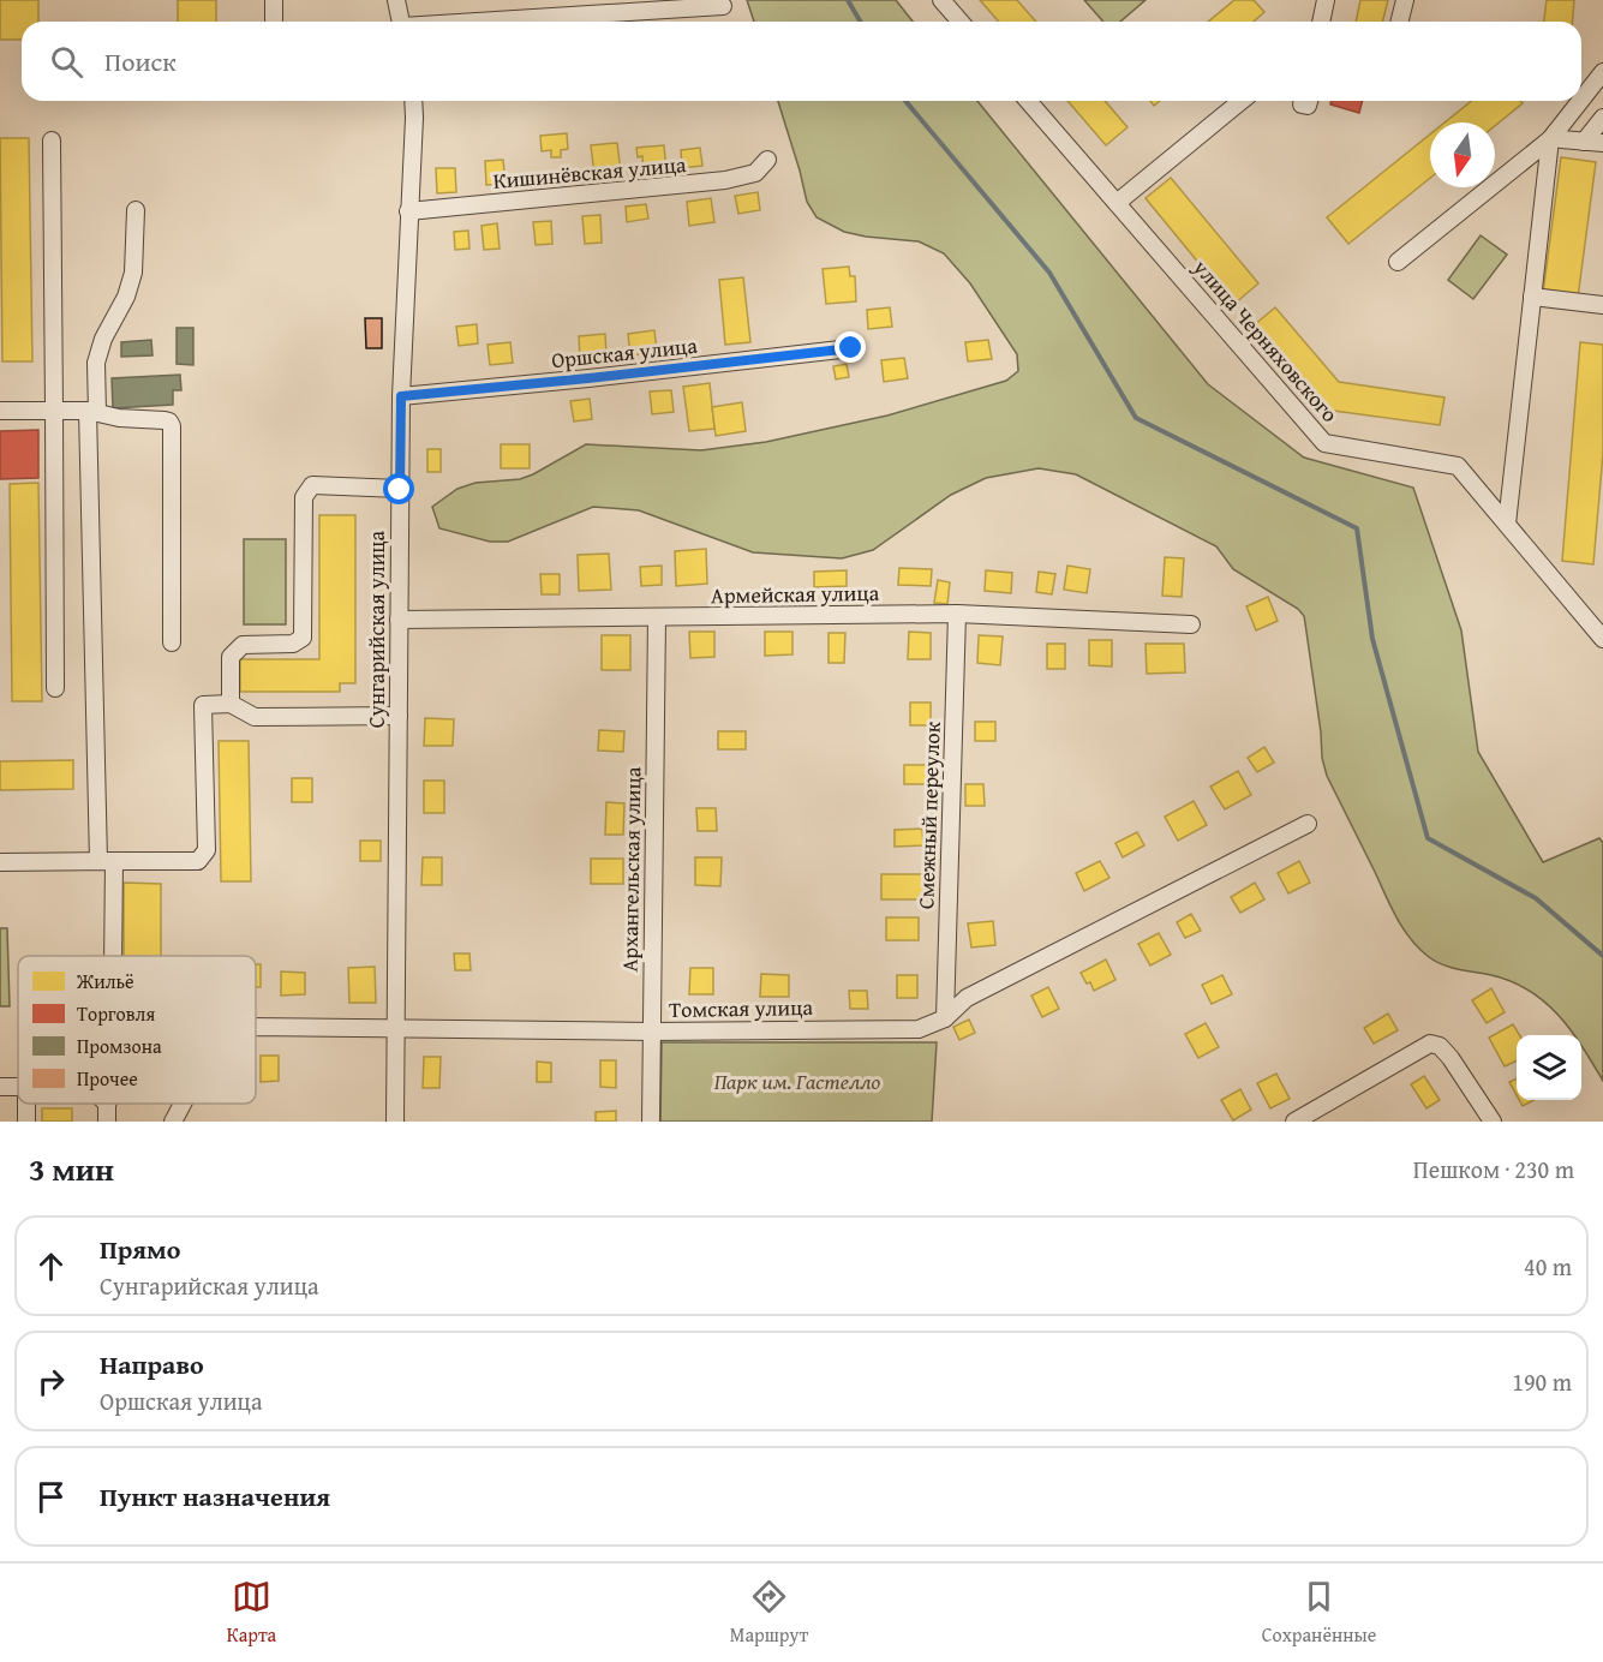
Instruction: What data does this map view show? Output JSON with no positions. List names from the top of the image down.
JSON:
{
  "streets": {
    "street": [
      "Кишинёвская улица",
      "улица Черняховского",
      "Оршская улица",
      "Армейская улица",
      "Сунгарийская улица",
      "Смежный переулок",
      "Архангельская улица",
      "Томская улица"
    ]
  },
  "crossings": [
    ["Кишинёвская улица", "Сунгарийская улица"],
    ["Оршская улица", "Сунгарийская улица"],
    ["Армейская улица", "Сунгарийская улица"],
    ["Армейская улица", "Смежный переулок"],
    ["Армейская улица", "Архангельская улица"],
    ["Сунгарийская улица", "Томская улица"],
    ["Смежный переулок", "Томская улица"],
    ["Архангельская улица", "Томская улица"]
  ],
  "parks": ["Парк им. Гастелло"],
  "legend": [
    "Жильё",
    "Торговля",
    "Промзона",
    "Прочее"
  ],
  "north": "bottom",
  "page": {
    "search": "Поиск",
    "heading": ["3 мин", "Пешком · 230 m"],
    "list": [
      ["Прямо", "Сунгарийская улица", "40 m"],
      ["Направо", "Оршская улица", "190 m"],
      "Пункт назначения"
    ],
    "nav": ["Карта", "Маршрут", "Сохранённые"]
  }
}
